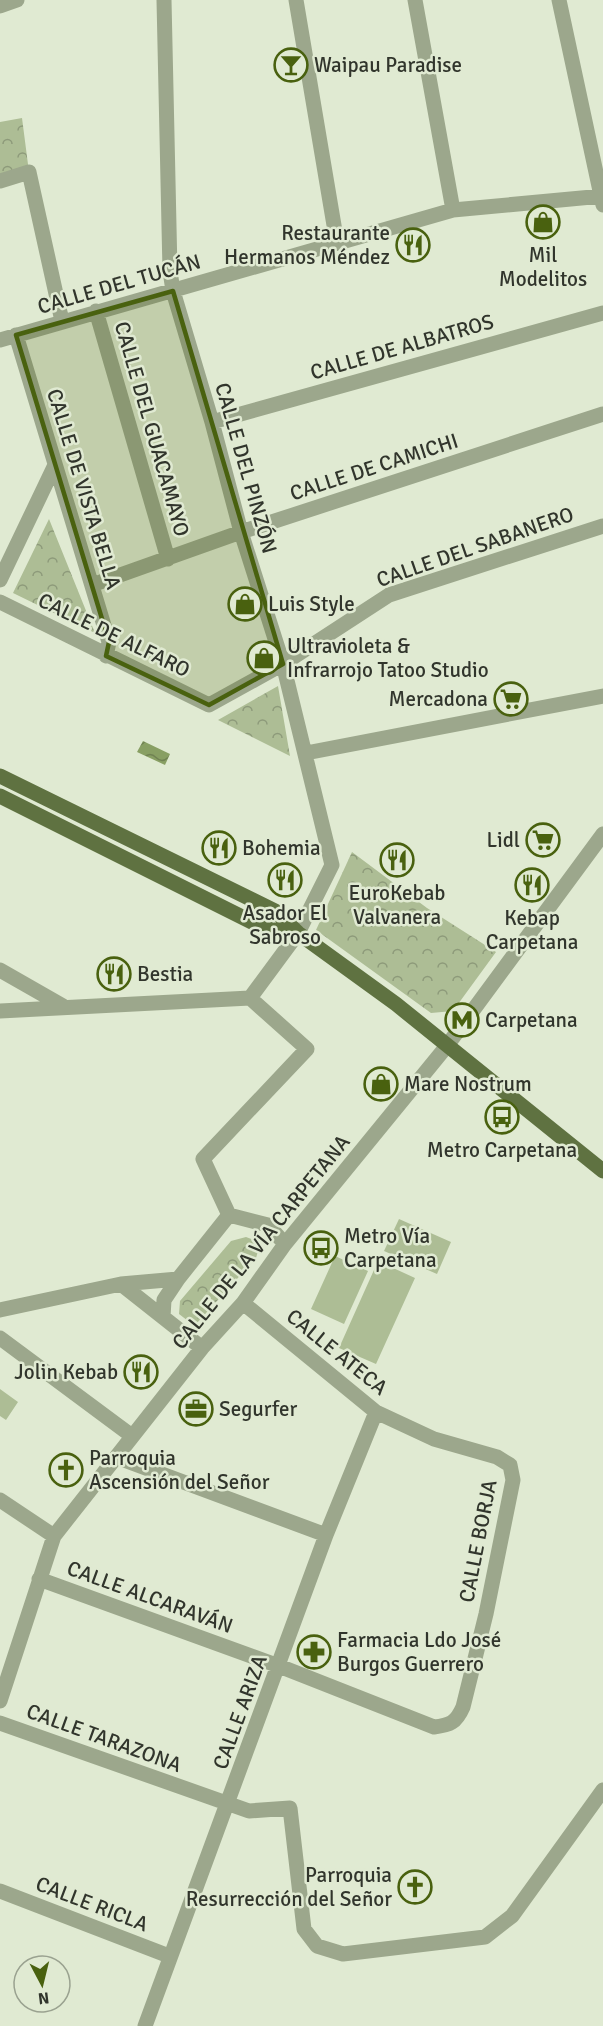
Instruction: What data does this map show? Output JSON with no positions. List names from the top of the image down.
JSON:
{
  "streets": {
    "street": [
      "CALLE DEL TUCÁN",
      "CALLE DE ALBATROS",
      "CALLE DEL GUACAMAYO",
      "CALLE DE CAMICHI",
      "CALLE DEL PINZÓN",
      "CALLE DE VISTA BELLA",
      "CALLE DEL SABANERO",
      "CALLE DE ALFARO",
      "CALLE DE LA VÍA CARPETANA",
      "CALLE ATECA",
      "CALLE BORJA",
      "CALLE ALCARAVÁN",
      "CALLE ARIZA",
      "CALLE TARAZONA",
      "CALLE RICLA"
    ]
  },
  "crossings": [
    ["CALLE DEL TUCÁN", "CALLE DEL GUACAMAYO"],
    ["CALLE DEL TUCÁN", "CALLE DEL PINZÓN"],
    ["CALLE DEL TUCÁN", "CALLE DE VISTA BELLA"],
    ["CALLE DE ALBATROS", "CALLE DEL PINZÓN"],
    ["CALLE DEL GUACAMAYO", "CALLE DE CAMICHI"],
    ["CALLE DE CAMICHI", "CALLE DEL PINZÓN"],
    ["CALLE DE CAMICHI", "CALLE DE VISTA BELLA"],
    ["CALLE DEL PINZÓN", "CALLE DEL SABANERO"],
    ["CALLE DE VISTA BELLA", "CALLE DE ALFARO"],
    ["CALLE DEL SABANERO", "CALLE DE ALFARO"],
    ["CALLE DE LA VÍA CARPETANA", "CALLE ATECA"],
    ["CALLE DE LA VÍA CARPETANA", "CALLE ALCARAVÁN"],
    ["CALLE ATECA", "CALLE BORJA"],
    ["CALLE ATECA", "CALLE ARIZA"],
    ["CALLE BORJA", "CALLE ALCARAVÁN"],
    ["CALLE ALCARAVÁN", "CALLE ARIZA"],
    ["CALLE ARIZA", "CALLE TARAZONA"],
    ["CALLE ARIZA", "CALLE RICLA"]
  ],
  "places": {
    "bar": ["Waipau Paradise"],
    "shop": [
      "Mil Modelitos",
      "Luis Style",
      "Ultravioleta & Infrarrojo Tatoo Studio",
      "Mare Nostrum"
    ],
    "restaurant": [
      "Restaurante Hermanos Méndez",
      "Bohemia",
      "EuroKebab Valvanera",
      "Asador El Sabroso",
      "Kebap Carpetana",
      "Bestia",
      "Jolin Kebab"
    ],
    "supermarket": ["Mercadona", "Lidl"],
    "metro station": ["Carpetana"],
    "bus stop": ["Metro Carpetana", "Metro Vía Carpetana"],
    "office": ["Segurfer"],
    "church": ["Parroquia Ascensión del Señor", "Parroquia Resurrección del Señor"],
    "pharmacy": ["Farmacia Ldo José Burgos Guerrero"]
  },
  "north": "bottom"
}
